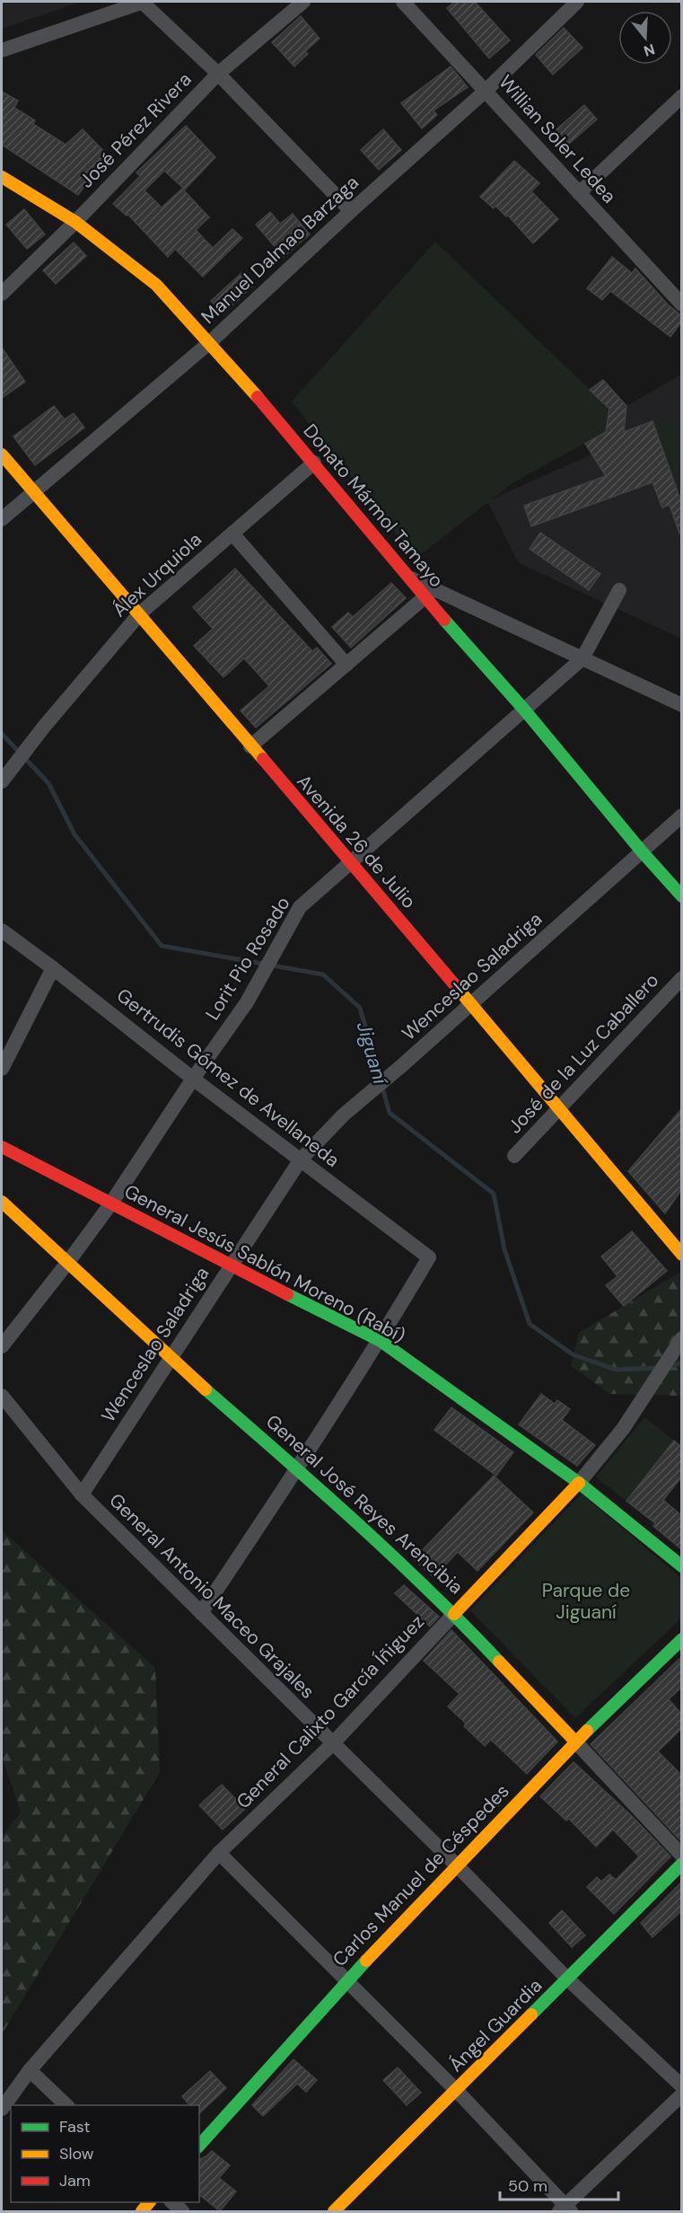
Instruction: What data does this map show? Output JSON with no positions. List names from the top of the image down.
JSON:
{
  "streets": {
    "street": [
      "José Pérez Rivera",
      "Willian Soler Ledea",
      "Manuel Dalmao Barzaga",
      "Donato Mármol Tamayo",
      "Álex Urquiola",
      "Avenida 26 de Julio",
      "Lorit Pio Rosado",
      "Wenceslao Saladriga",
      "José de la Luz Caballero",
      "Gertrudis Gómez de Avellaneda",
      "General Jesús Sablón Moreno (Rabí)",
      "General José Reyes Arencibia",
      "General Antonio Maceo Grajales",
      "General Calixto García Íñiguez",
      "Carlos Manuel de Céspedes",
      "Ángel Guardia"
    ]
  },
  "crossings": [
    ["José Pérez Rivera", "Donato Mármol Tamayo"],
    ["Willian Soler Ledea", "Manuel Dalmao Barzaga"],
    ["Manuel Dalmao Barzaga", "Donato Mármol Tamayo"],
    ["Manuel Dalmao Barzaga", "Avenida 26 de Julio"],
    ["Donato Mármol Tamayo", "Álex Urquiola"],
    ["Donato Mármol Tamayo", "Lorit Pio Rosado"],
    ["Donato Mármol Tamayo", "Wenceslao Saladriga"],
    ["Álex Urquiola", "Avenida 26 de Julio"],
    ["Avenida 26 de Julio", "Lorit Pio Rosado"],
    ["Avenida 26 de Julio", "Wenceslao Saladriga"],
    ["Avenida 26 de Julio", "José de la Luz Caballero"],
    ["Lorit Pio Rosado", "Gertrudis Gómez de Avellaneda"],
    ["Lorit Pio Rosado", "General Jesús Sablón Moreno (Rabí)"],
    ["Lorit Pio Rosado", "General José Reyes Arencibia"],
    ["Wenceslao Saladriga", "Gertrudis Gómez de Avellaneda"],
    ["Wenceslao Saladriga", "General Jesús Sablón Moreno (Rabí)"],
    ["Wenceslao Saladriga", "General José Reyes Arencibia"],
    ["Wenceslao Saladriga", "General Antonio Maceo Grajales"],
    ["Gertrudis Gómez de Avellaneda", "General Jesús Sablón Moreno (Rabí)"],
    ["General Jesús Sablón Moreno (Rabí)", "General Calixto García Íñiguez"],
    ["General José Reyes Arencibia", "General Calixto García Íñiguez"],
    ["General José Reyes Arencibia", "Carlos Manuel de Céspedes"],
    ["General Antonio Maceo Grajales", "General Calixto García Íñiguez"],
    ["General Antonio Maceo Grajales", "Carlos Manuel de Céspedes"],
    ["General Antonio Maceo Grajales", "Ángel Guardia"]
  ],
  "water": ["Jiguaní"],
  "parks": ["Parque de Jiguaní"],
  "legend": ["Fast", "Slow", "Jam"],
  "scale_bar": "50 m",
  "north": "bottom"
}
